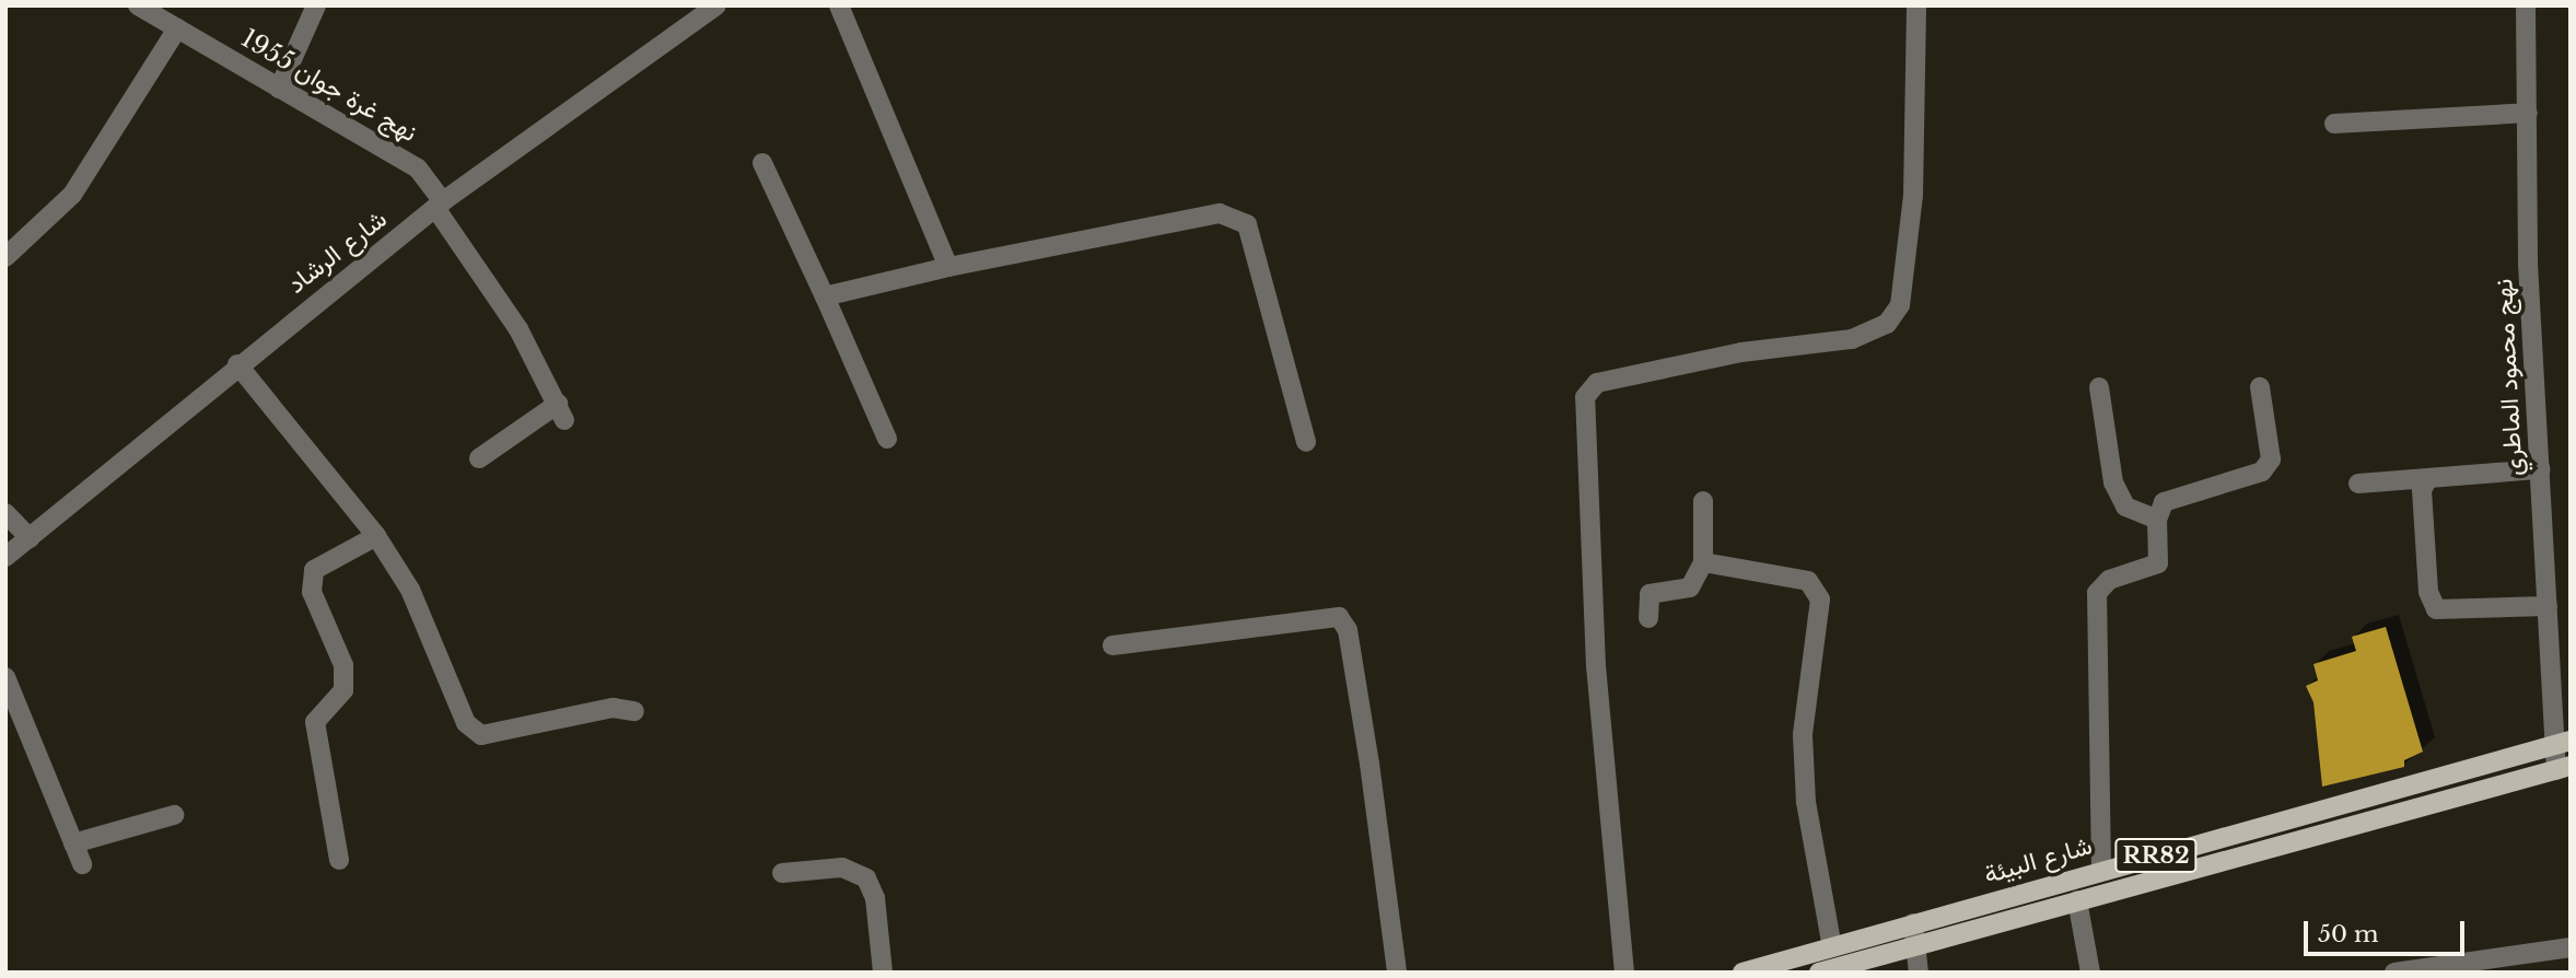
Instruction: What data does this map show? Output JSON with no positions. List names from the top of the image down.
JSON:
{
  "streets": {
    "main road": ["RR82", "شارع البيئة"],
    "street": ["نهج غرة جوان 1955", "شارع الرشاد", "نهج محمود الماطري"]
  },
  "crossings": [
    ["نهج غرة جوان 1955", "شارع الرشاد"],
    ["نهج محمود الماطري", "شارع البيئة"]
  ],
  "scale_bar": "50 m"
}
